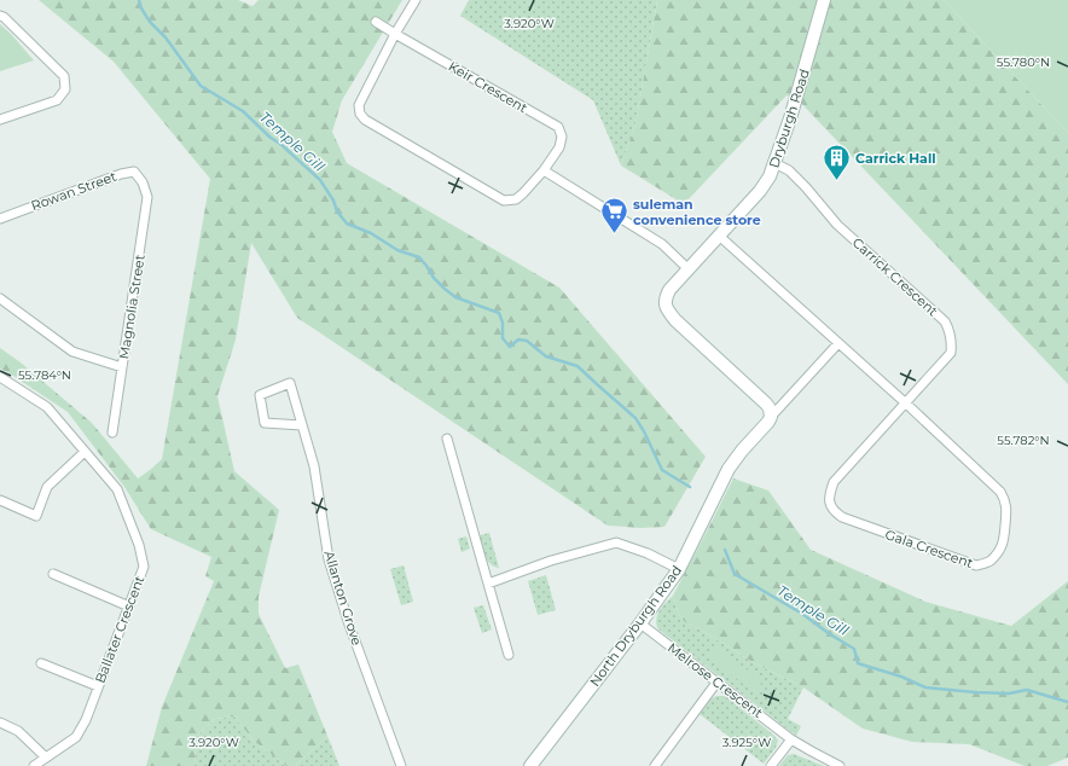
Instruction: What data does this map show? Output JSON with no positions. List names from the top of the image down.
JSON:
{
  "streets": {
    "street": [
      "Keir Crescent",
      "Dryburgh Road",
      "Rowan Street",
      "Carrick Crescent",
      "Magnolia Street",
      "Gala Crescent",
      "Allanton Grove",
      "North Dryburgh Road",
      "Ballater Crescent",
      "Melrose Crescent"
    ]
  },
  "crossings": [
    ["Dryburgh Road", "Carrick Crescent"],
    ["Dryburgh Road", "Gala Crescent"],
    ["Dryburgh Road", "North Dryburgh Road"],
    ["Rowan Street", "Magnolia Street"],
    ["Carrick Crescent", "Gala Crescent"],
    ["Gala Crescent", "North Dryburgh Road"],
    ["North Dryburgh Road", "Melrose Crescent"]
  ],
  "water": ["Temple Gill"],
  "places": {
    "building": ["Carrick Hall"],
    "supermarket": ["suleman convenience store"]
  },
  "coordinates": [
    "3.920°W",
    "55.780°N",
    "55.784°N",
    "55.782°N",
    "3.925°W"
  ]
}
